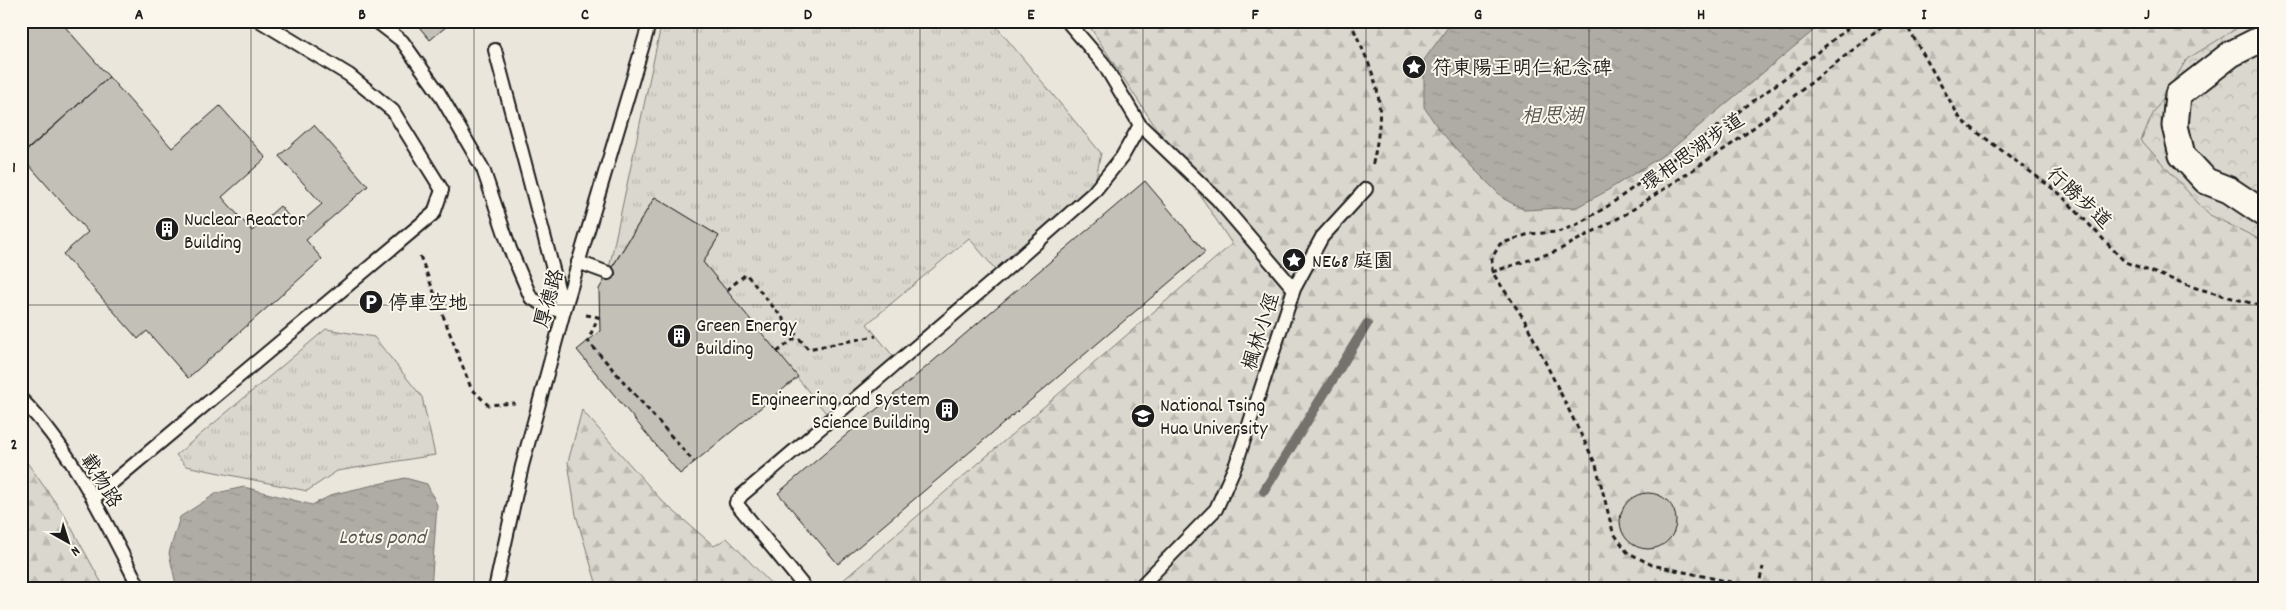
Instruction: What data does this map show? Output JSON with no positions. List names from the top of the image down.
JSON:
{
  "streets": {
    "lane": ["厚德路", "楓林小徑", "載物路"],
    "path": ["環相思湖步道", "行勝步道"]
  },
  "water": ["相思湖", "Lotus pond"],
  "places": {
    "place": ["符東陽王明仁紀念碑", "NE68 庭園"],
    "building": ["Nuclear Reactor Building", "Green Energy Building", "Engineering and System Science Building"],
    "parking": ["停車空地"],
    "school or university": ["National Tsing Hua University"]
  },
  "north": "bottom right",
  "grid": {
    "columns": [
      "A",
      "B",
      "C",
      "D",
      "E",
      "F",
      "G",
      "H",
      "I",
      "J"
    ],
    "rows": ["1", "2"]
  }
}
